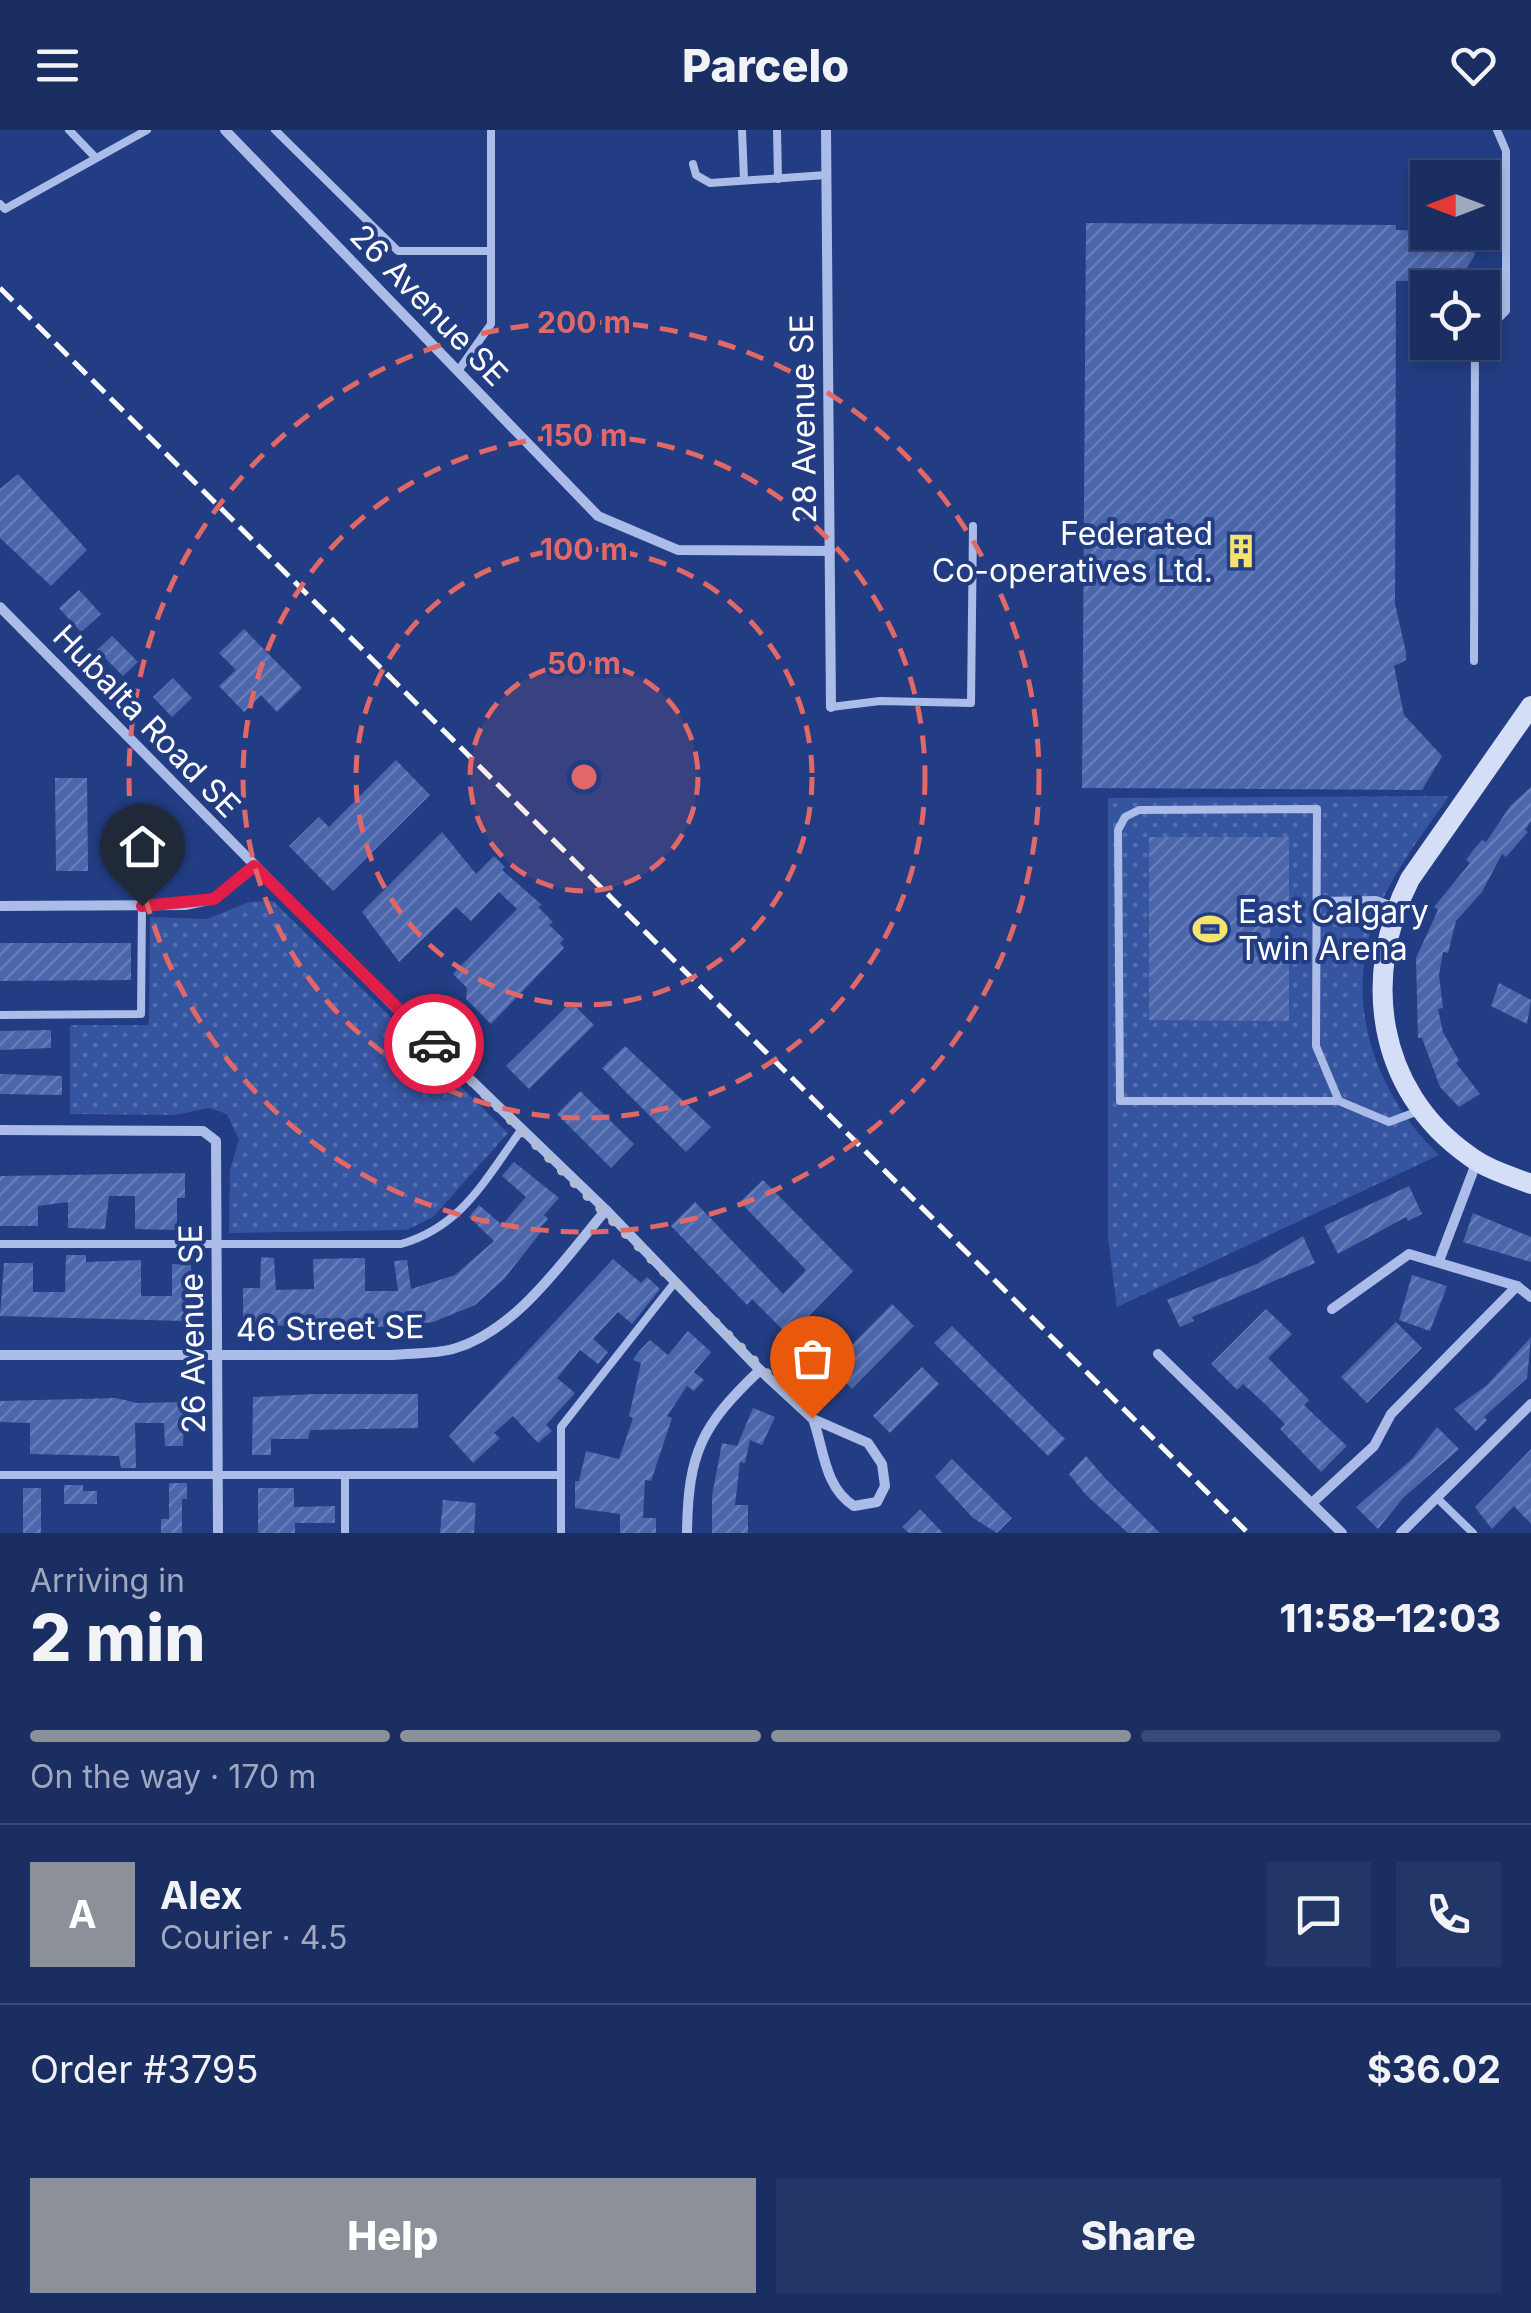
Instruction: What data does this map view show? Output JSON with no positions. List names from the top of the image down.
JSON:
{
  "streets": {
    "street": [
      "26 Avenue SE",
      "28 Avenue SE",
      "Hubalta Road SE",
      "46 Street SE"
    ]
  },
  "crossings": [
    ["26 Avenue SE", "28 Avenue SE"],
    ["26 Avenue SE", "46 Street SE"],
    ["Hubalta Road SE", "46 Street SE"]
  ],
  "places": {
    "building": ["Federated Co-operatives Ltd."],
    "sports": ["East Calgary Twin Arena"]
  },
  "north": "left",
  "page": {
    "header": "Parcelo",
    "heading": ["2 min", "Arriving in", "11:58–12:03"],
    "panel": [
      "Alex",
      "Courier · 4.5",
      "Order #3795",
      "$36.02"
    ],
    "bar": "On the way · 170 m",
    "round": "A",
    "buttons": ["Help", "Share"]
  },
  "rings": [
    "200 m",
    "150 m",
    "100 m",
    "50 m"
  ]
}
